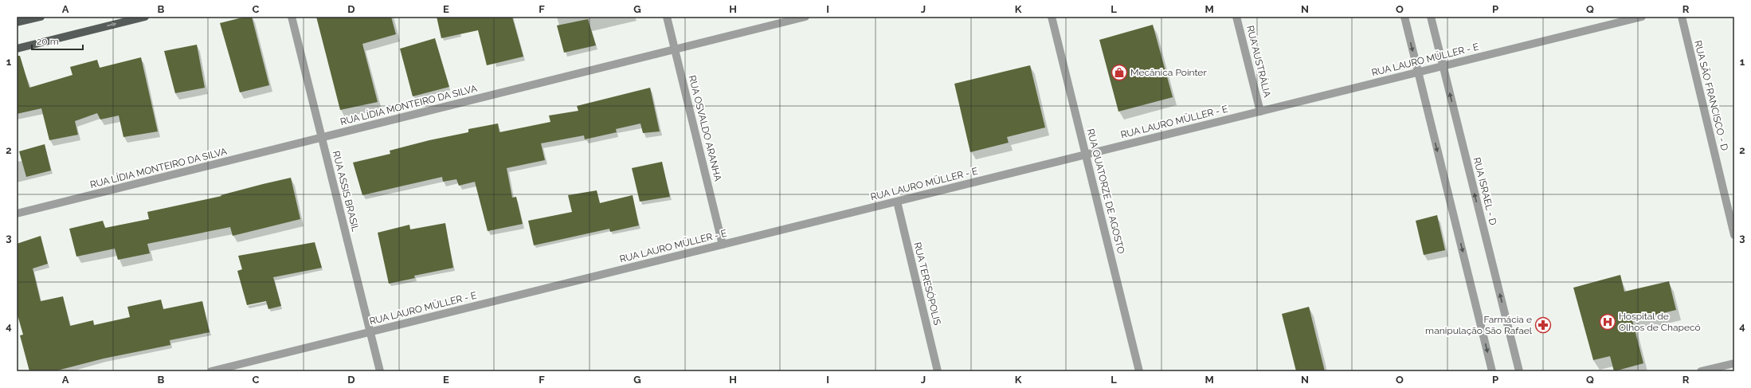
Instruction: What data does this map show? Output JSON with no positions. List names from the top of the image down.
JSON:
{
  "streets": {
    "street": [
      "RUA LAURO MÜLLER - E",
      "RUA AUSTRÁLIA",
      "RUA SÃO FRANCISCO - D",
      "RUA LÍDIA MONTEIRO DA SILVA",
      "RUA OSVALDO ARANHA",
      "RUA ASSIS BRASIL",
      "RUA QUATORZE DE AGOSTO",
      "RUA ISRAEL - D",
      "RUA TERESÓPOLIS"
    ]
  },
  "crossings": [
    ["RUA LAURO MÜLLER - E", "RUA AUSTRÁLIA"],
    ["RUA LAURO MÜLLER - E", "RUA OSVALDO ARANHA"],
    ["RUA LAURO MÜLLER - E", "RUA ASSIS BRASIL"],
    ["RUA LAURO MÜLLER - E", "RUA QUATORZE DE AGOSTO"],
    ["RUA LAURO MÜLLER - E", "RUA ISRAEL - D"],
    ["RUA LAURO MÜLLER - E", "RUA TERESÓPOLIS"],
    ["RUA LÍDIA MONTEIRO DA SILVA", "RUA OSVALDO ARANHA"],
    ["RUA LÍDIA MONTEIRO DA SILVA", "RUA ASSIS BRASIL"]
  ],
  "places": {
    "shop": ["Mecânica Pointer"],
    "hospital": ["Hospital de Olhos de Chapecó"],
    "pharmacy": ["Farmácia e manipulação São Rafael"]
  },
  "scale_bar": "20 m",
  "grid": {
    "columns": [
      "A",
      "B",
      "C",
      "D",
      "E",
      "F",
      "G",
      "H",
      "I",
      "J",
      "K",
      "L",
      "M",
      "N",
      "O",
      "P",
      "Q",
      "R"
    ],
    "rows": [
      "1",
      "2",
      "3",
      "4"
    ]
  }
}
